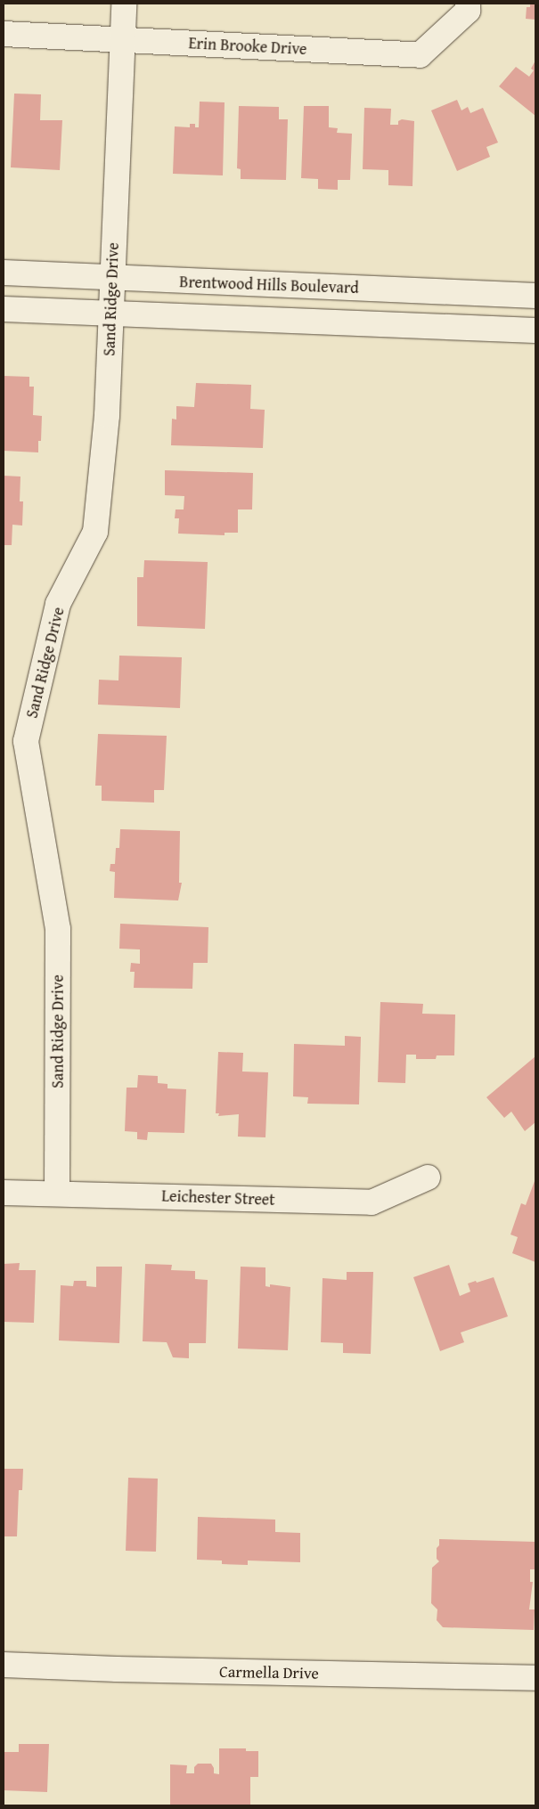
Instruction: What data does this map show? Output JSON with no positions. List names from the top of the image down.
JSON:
{
  "streets": {
    "street": [
      "Erin Brooke Drive",
      "Brentwood Hills Boulevard",
      "Sand Ridge Drive",
      "Leichester Street",
      "Carmella Drive"
    ]
  },
  "crossings": [
    ["Erin Brooke Drive", "Sand Ridge Drive"],
    ["Brentwood Hills Boulevard", "Sand Ridge Drive"],
    ["Sand Ridge Drive", "Leichester Street"]
  ]
}
